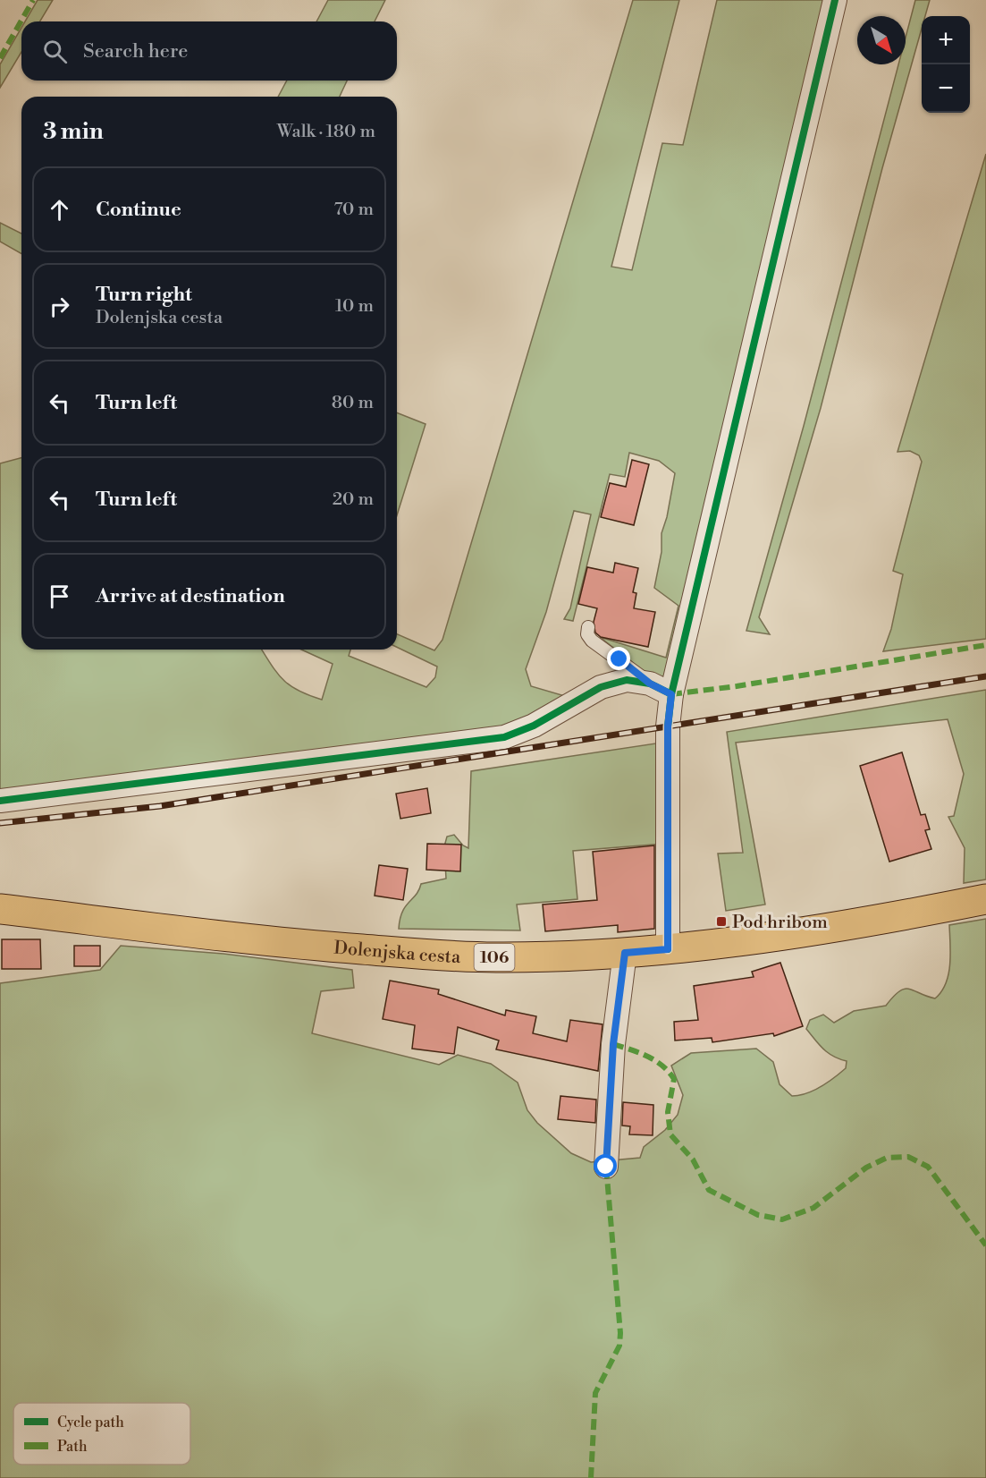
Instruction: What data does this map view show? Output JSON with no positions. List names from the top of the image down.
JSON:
{
  "streets": {
    "main road": ["Dolenjska cesta", "106"]
  },
  "places": {
    "transit": ["Pod hribom"]
  },
  "legend": ["Cycle path", "Path"],
  "north": "bottom right",
  "page": {
    "map_buttons": ["+", "−"],
    "search": "Search here",
    "heading": ["3 min", "Walk · 180 m"],
    "list": [
      ["Continue", "70 m"],
      ["Turn right", "Dolenjska cesta", "10 m"],
      ["Turn left", "80 m"],
      ["Turn left", "20 m"],
      "Arrive at destination"
    ]
  }
}
